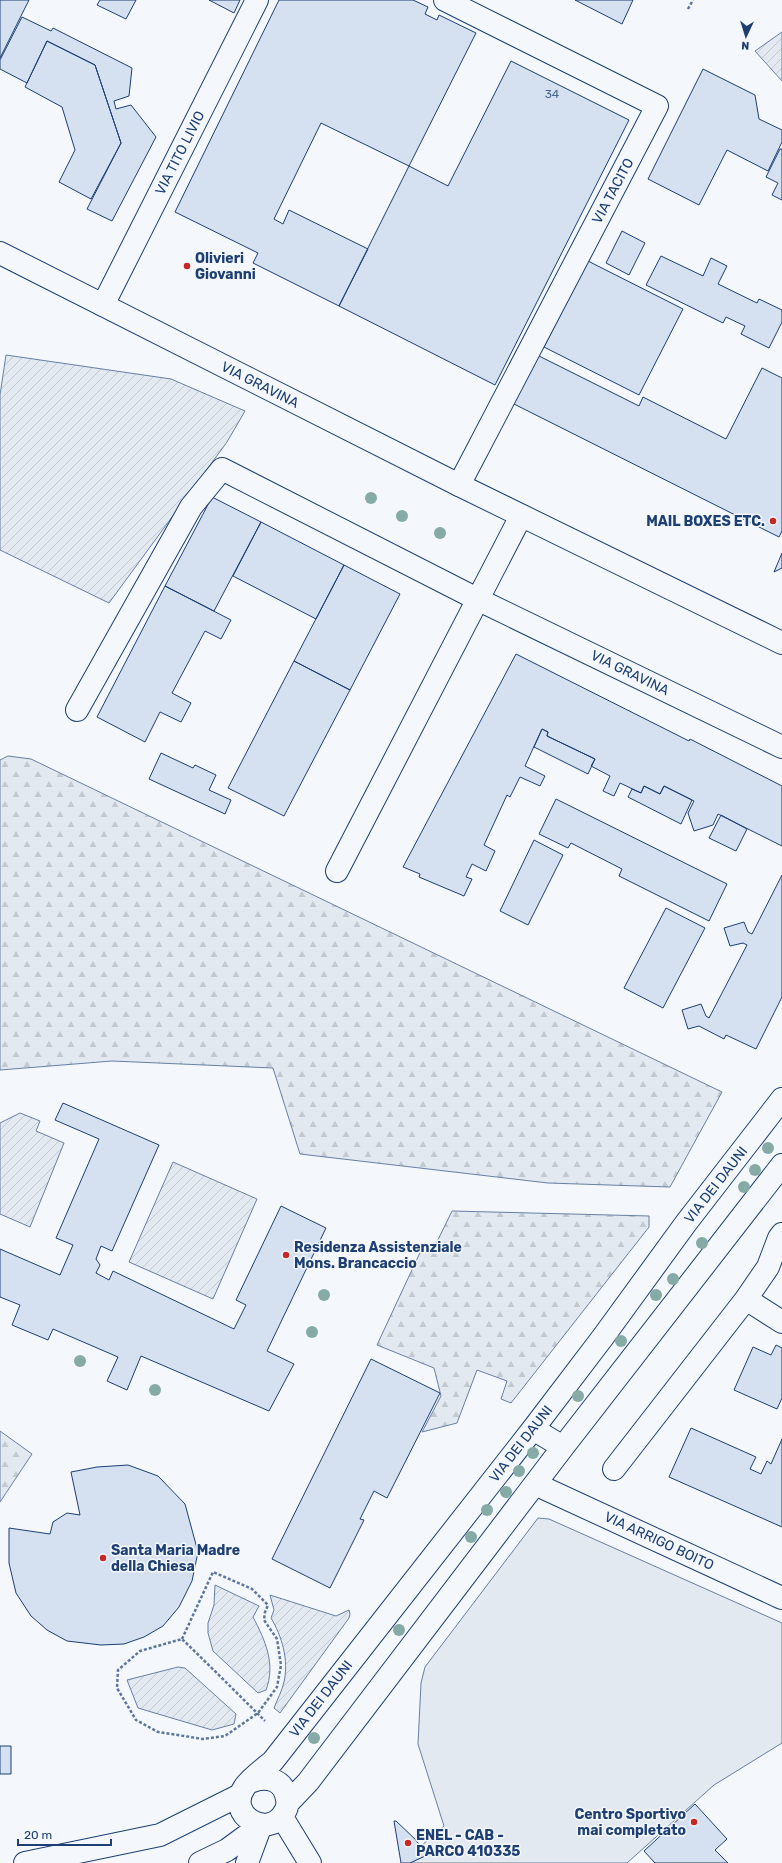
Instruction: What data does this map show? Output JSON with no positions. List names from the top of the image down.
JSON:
{
  "streets": {
    "street": [
      "VIA TITO LIVIO",
      "VIA TACITO",
      "VIA GRAVINA",
      "VIA DEI DAUNI",
      "VIA ARRIGO BOITO"
    ]
  },
  "crossings": [
    ["VIA TITO LIVIO", "VIA GRAVINA"],
    ["VIA TACITO", "VIA GRAVINA"]
  ],
  "places": [
    "Olivieri Giovanni",
    "MAIL BOXES ETC.",
    "Residenza Assistenziale Mons. Brancaccio",
    "Santa Maria Madre della Chiesa",
    "Centro Sportivo mai completato",
    "ENEL - CAB - PARCO 410335"
  ],
  "house_numbers": ["34"],
  "scale_bar": "20 m",
  "north": "bottom"
}
